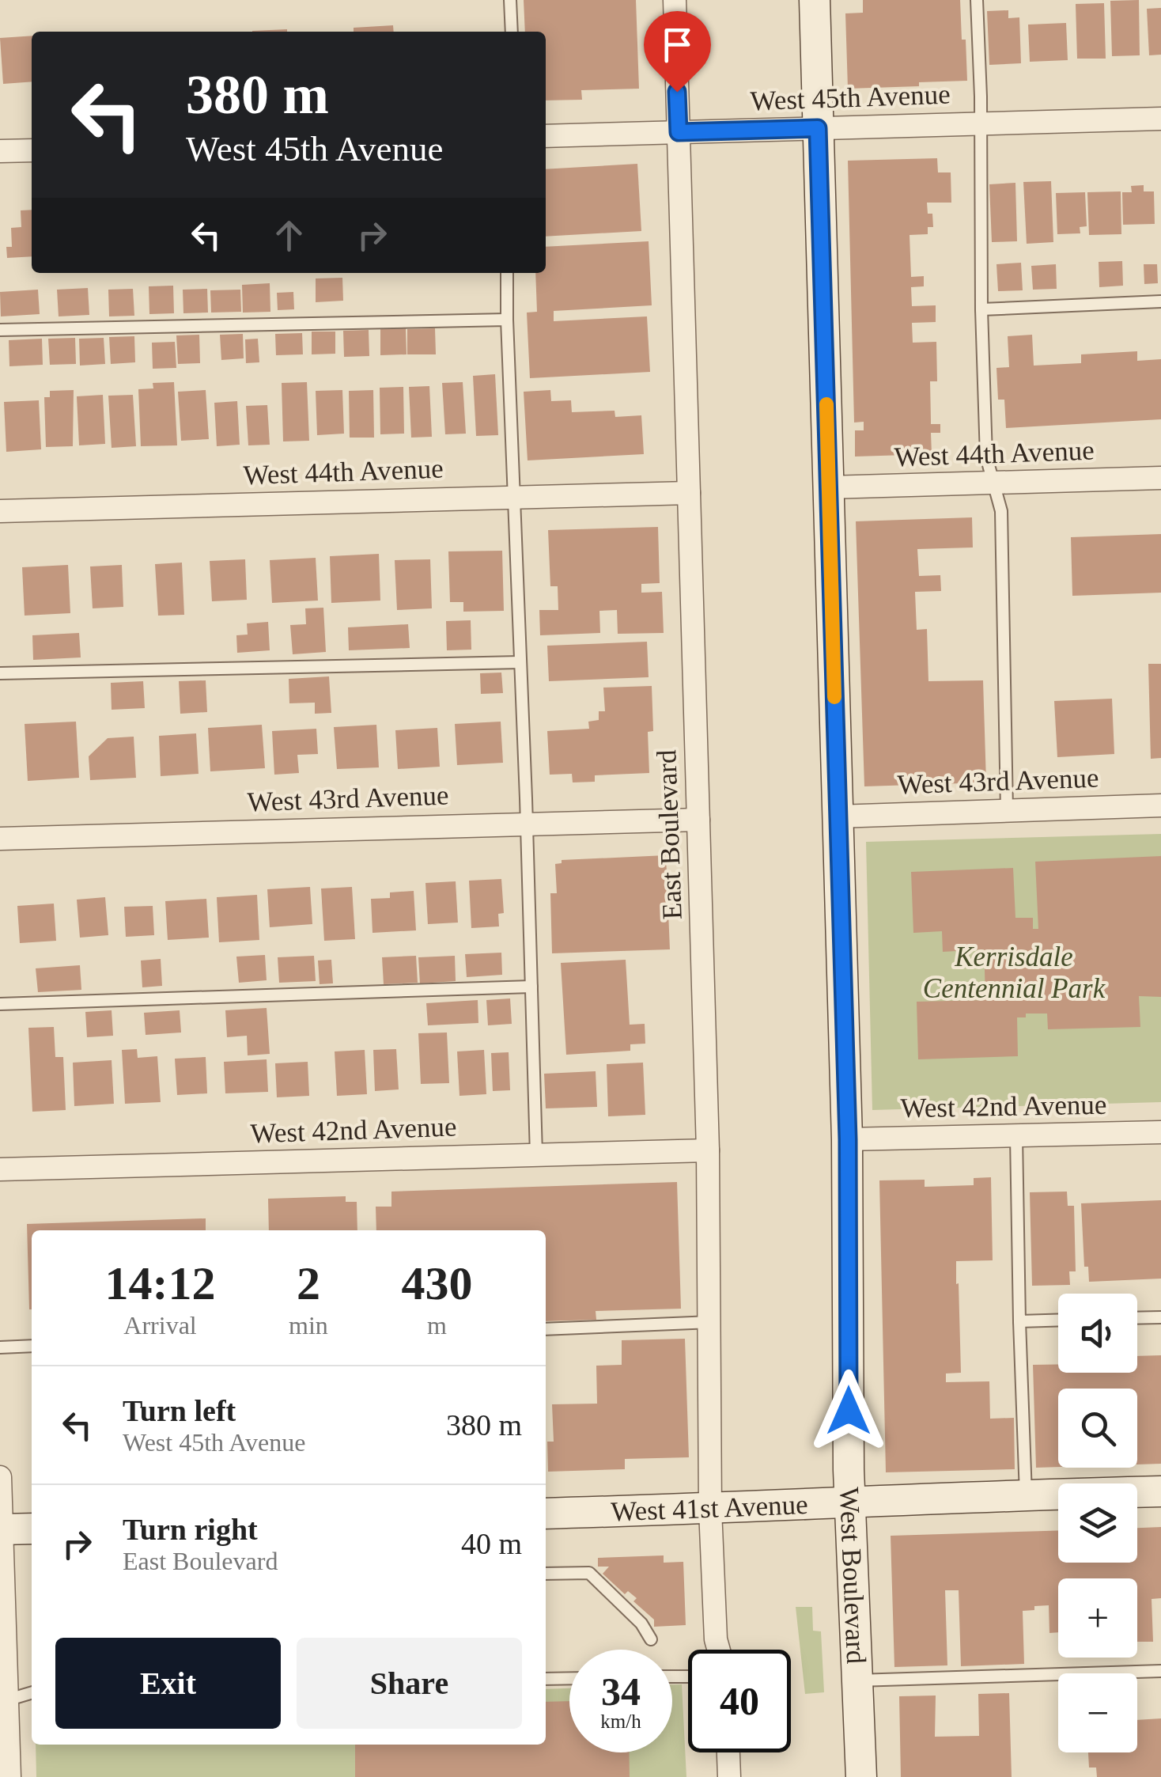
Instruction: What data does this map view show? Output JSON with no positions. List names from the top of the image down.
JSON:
{
  "streets": {
    "street": [
      "West 45th Avenue",
      "West 44th Avenue",
      "West 43rd Avenue",
      "East Boulevard",
      "West 42nd Avenue",
      "West 41st Avenue",
      "West Boulevard"
    ]
  },
  "crossings": [
    ["West 45th Avenue", "East Boulevard"],
    ["West 45th Avenue", "West Boulevard"],
    ["West 44th Avenue", "East Boulevard"],
    ["West 44th Avenue", "West Boulevard"],
    ["West 43rd Avenue", "East Boulevard"],
    ["West 43rd Avenue", "West Boulevard"],
    ["East Boulevard", "West 42nd Avenue"],
    ["East Boulevard", "West 41st Avenue"],
    ["West 42nd Avenue", "West Boulevard"],
    ["West 41st Avenue", "West Boulevard"]
  ],
  "parks": ["Kerrisdale Centennial Park"],
  "page": {
    "turn": ["380 m", "West 45th Avenue"],
    "eta": [
      "14:12",
      "Arrival",
      "2",
      "min",
      "430",
      "m"
    ],
    "map_buttons": ["+", "−"],
    "list": [
      {
        "name": "Turn left",
        "note": "West 45th Avenue",
        "value": "380 m"
      },
      {
        "name": "Turn right",
        "note": "East Boulevard",
        "value": "40 m"
      }
    ],
    "buttons": ["Exit", "Share"],
    "speed": "34 km/h",
    "limit": "40"
  }
}
